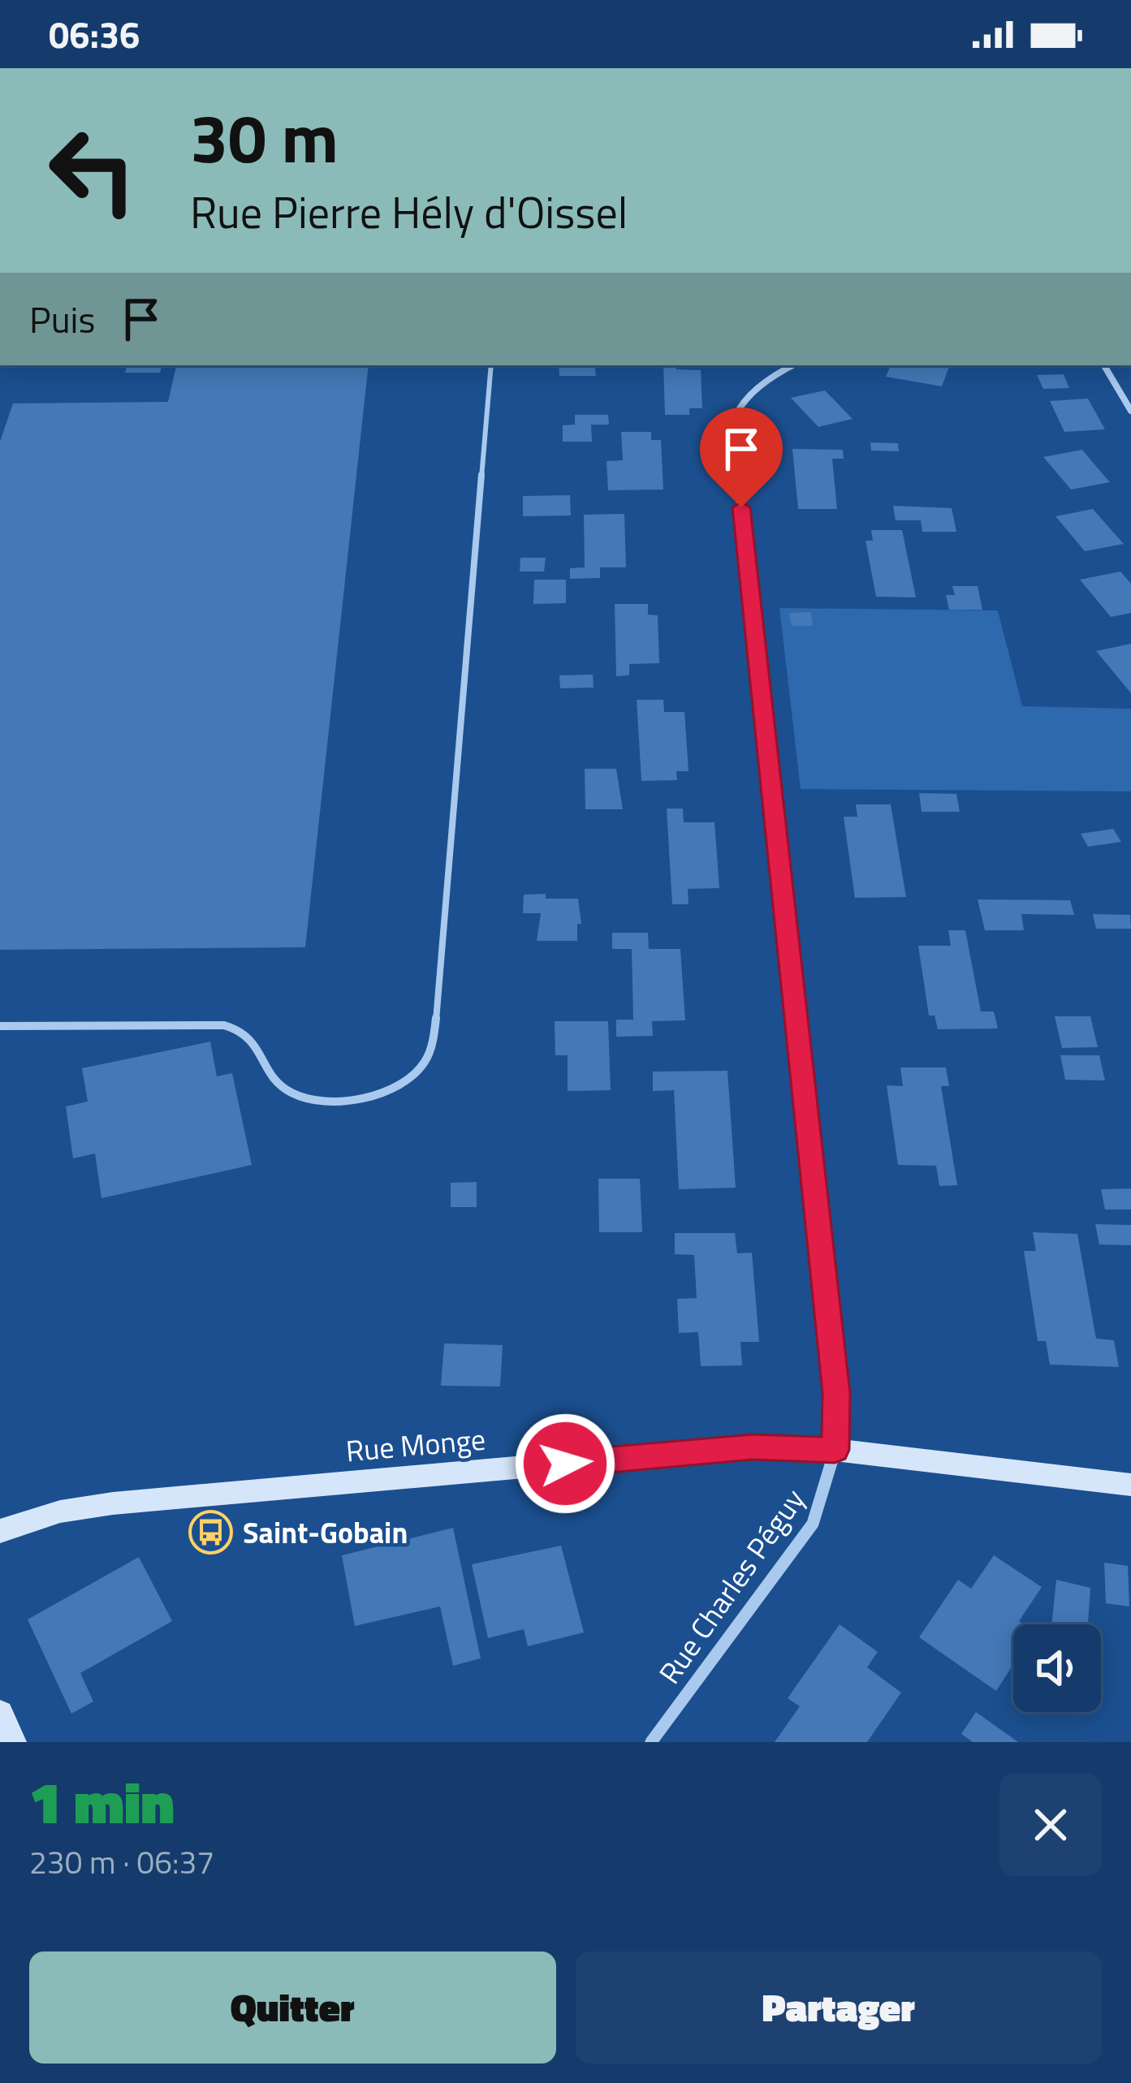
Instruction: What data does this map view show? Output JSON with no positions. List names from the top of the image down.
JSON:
{
  "streets": {
    "street": ["Rue Monge", "Rue Charles Péguy"]
  },
  "crossings": [
    ["Rue Monge", "Rue Charles Péguy"]
  ],
  "places": {
    "bus stop": ["Saint-Gobain"]
  },
  "page": {
    "status": "06:36",
    "turn": ["30 m", "Rue Pierre Hély d'Oissel"],
    "then": "Puis",
    "heading": ["1 min", "230 m · 06:37"],
    "buttons": ["Quitter", "Partager"]
  }
}
